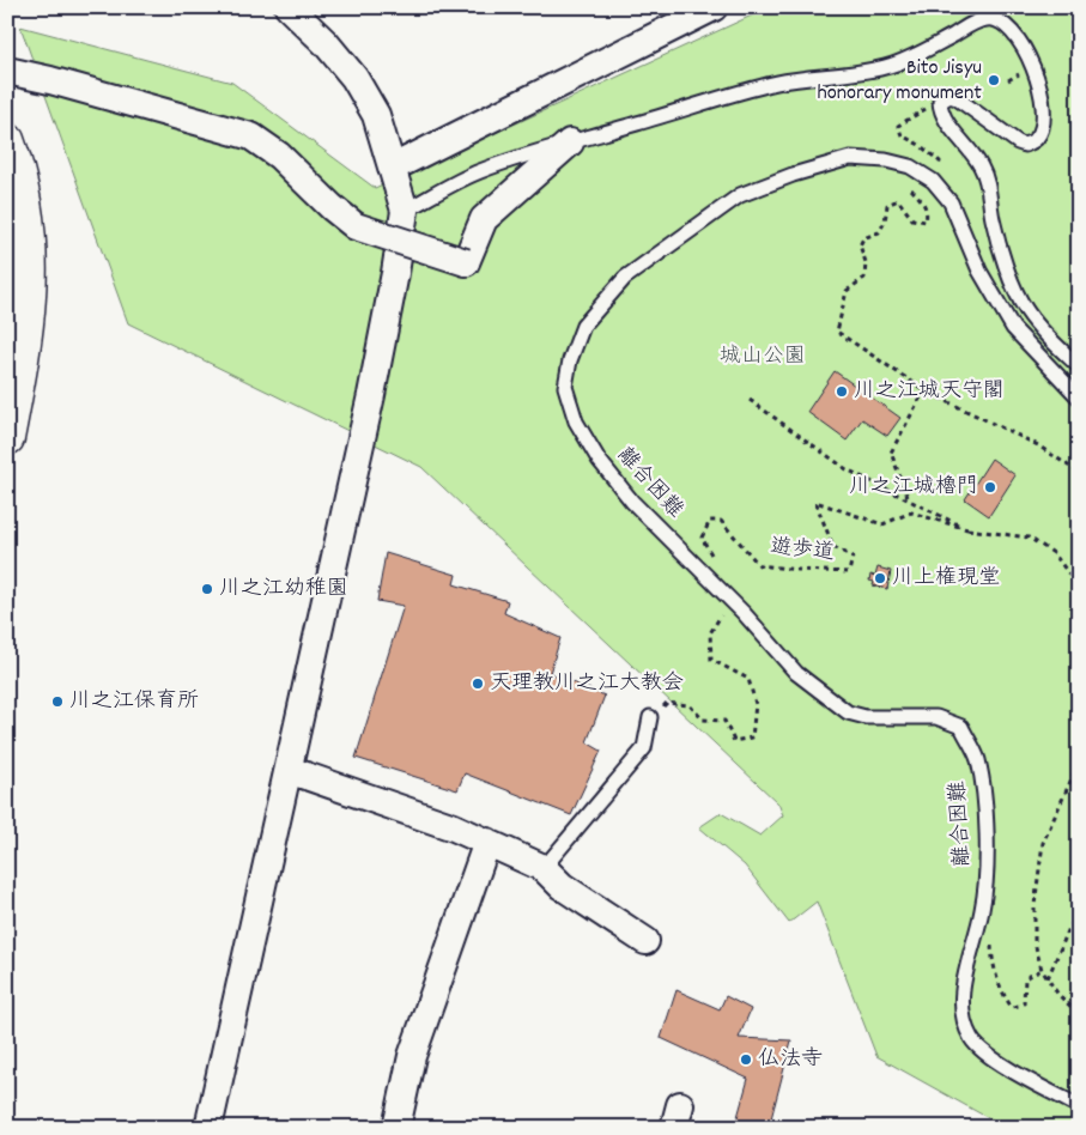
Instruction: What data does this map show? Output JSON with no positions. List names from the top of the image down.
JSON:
{
  "streets": {
    "lane": ["離合困難"],
    "path": ["遊歩道"]
  },
  "parks": ["城山公園"],
  "places": [
    "Bito Jisyu honorary monument",
    "川之江城天守閣",
    "川之江城櫓門",
    "川上権現堂",
    "川之江幼稚園",
    "天理教川之江大教会",
    "川之江保育所",
    "仏法寺"
  ]
}
